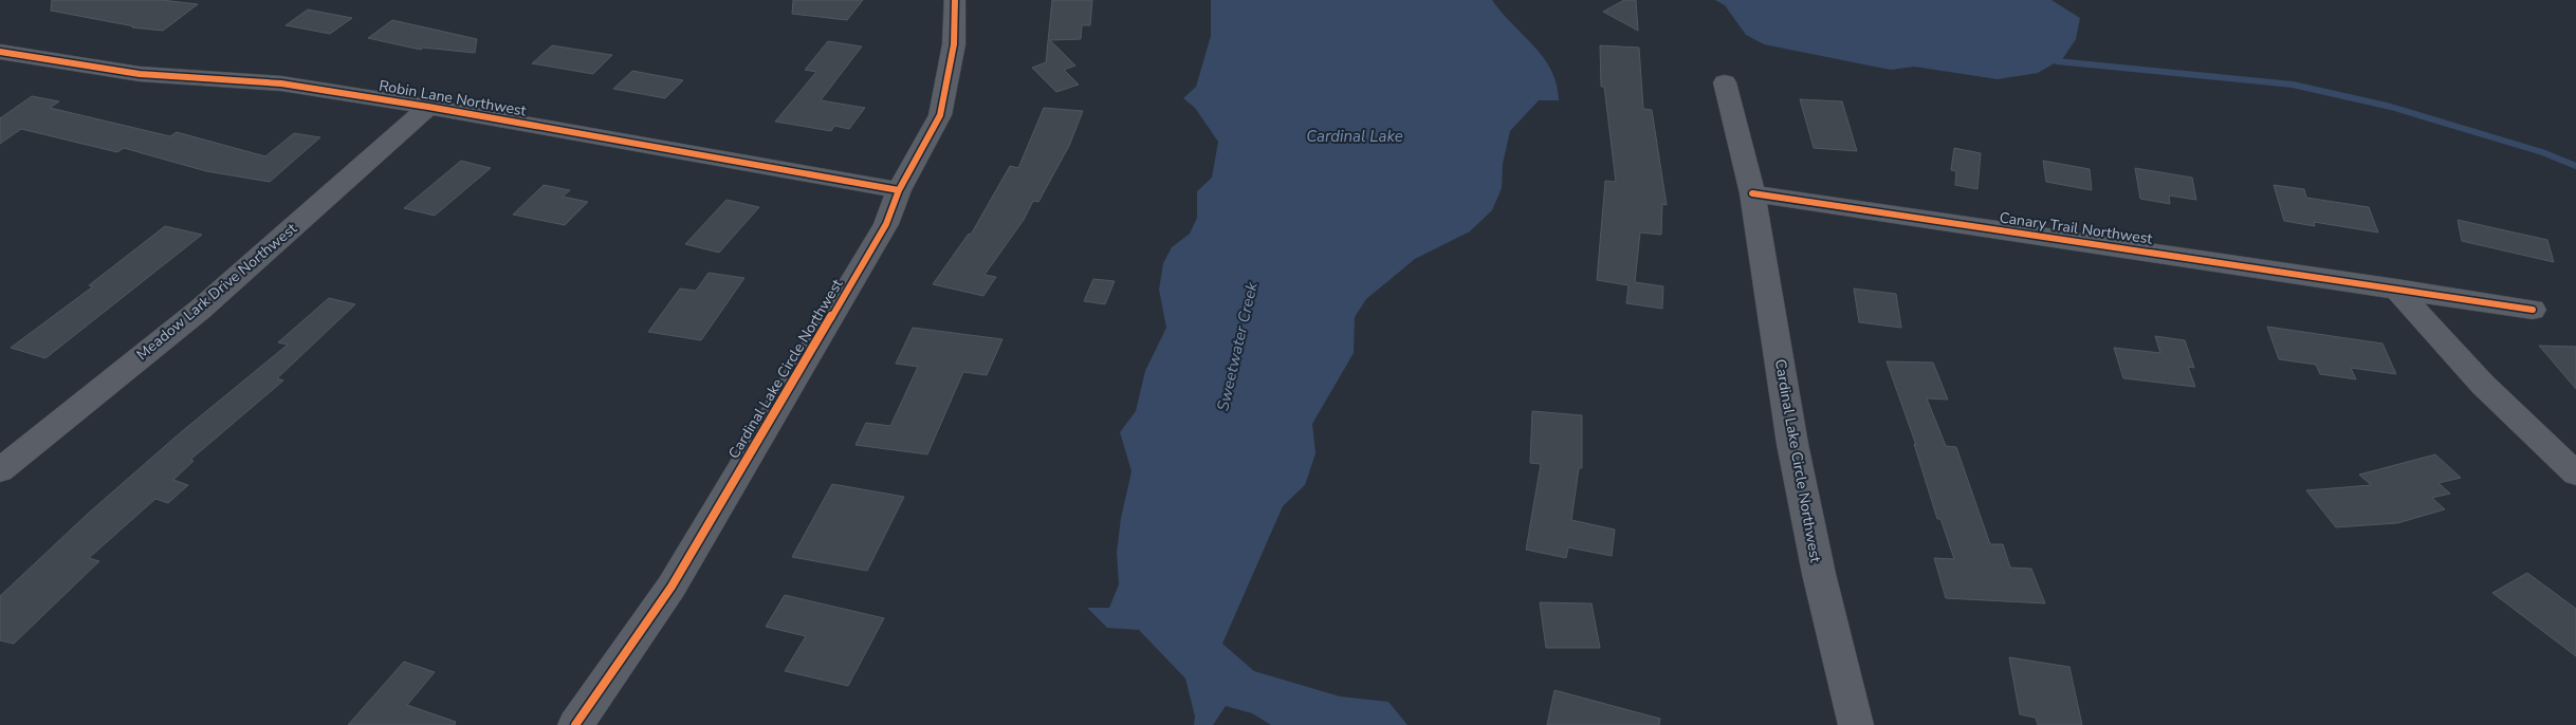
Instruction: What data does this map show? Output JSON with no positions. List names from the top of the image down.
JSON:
{
  "streets": {
    "street": [
      "Robin Lane Northwest",
      "Canary Trail Northwest",
      "Meadow Lark Drive Northwest",
      "Cardinal Lake Circle Northwest"
    ]
  },
  "crossings": [
    ["Robin Lane Northwest", "Meadow Lark Drive Northwest"],
    ["Robin Lane Northwest", "Cardinal Lake Circle Northwest"],
    ["Canary Trail Northwest", "Cardinal Lake Circle Northwest"]
  ],
  "water": ["Cardinal Lake", "Sweetwater Creek"]
}
